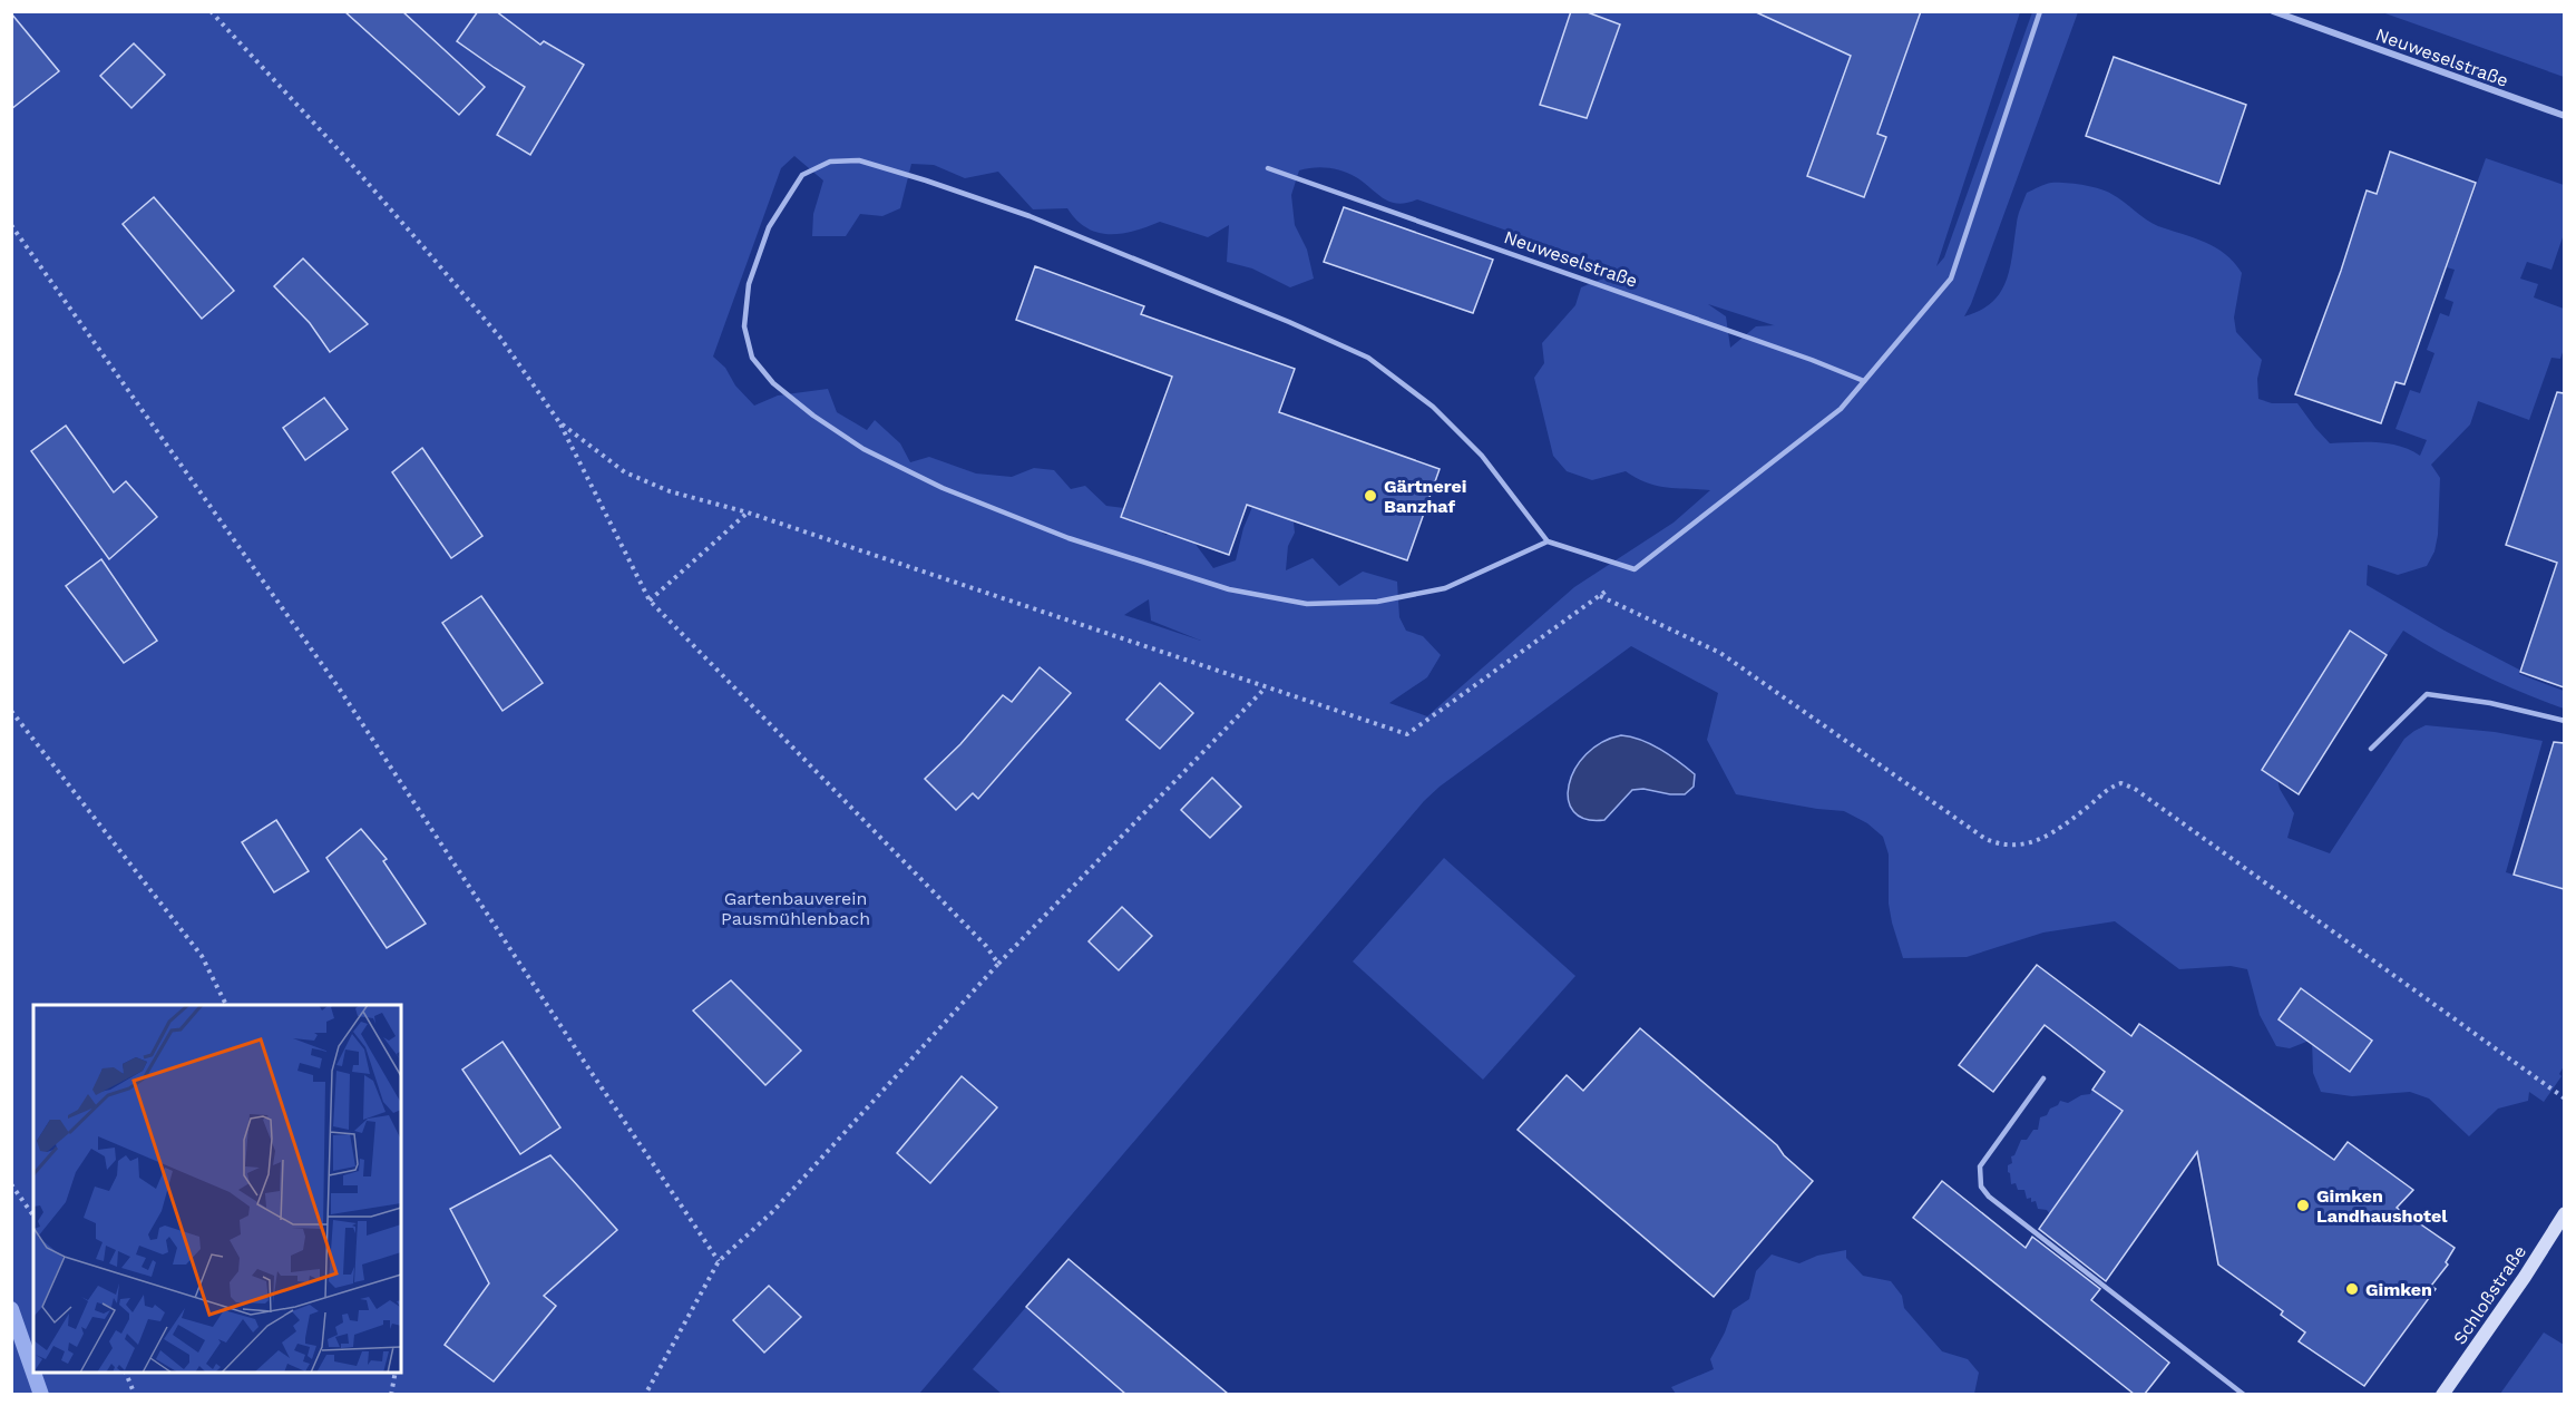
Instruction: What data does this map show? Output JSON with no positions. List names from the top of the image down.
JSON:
{
  "streets": {
    "street": ["Neuweselstraße", "Schloßstraße"]
  },
  "parks": ["Gartenbauverein Pausmühlenbach"],
  "places": ["Gärtnerei Banzhaf", "Gimken Landhaushotel", "Gimken"]
}
